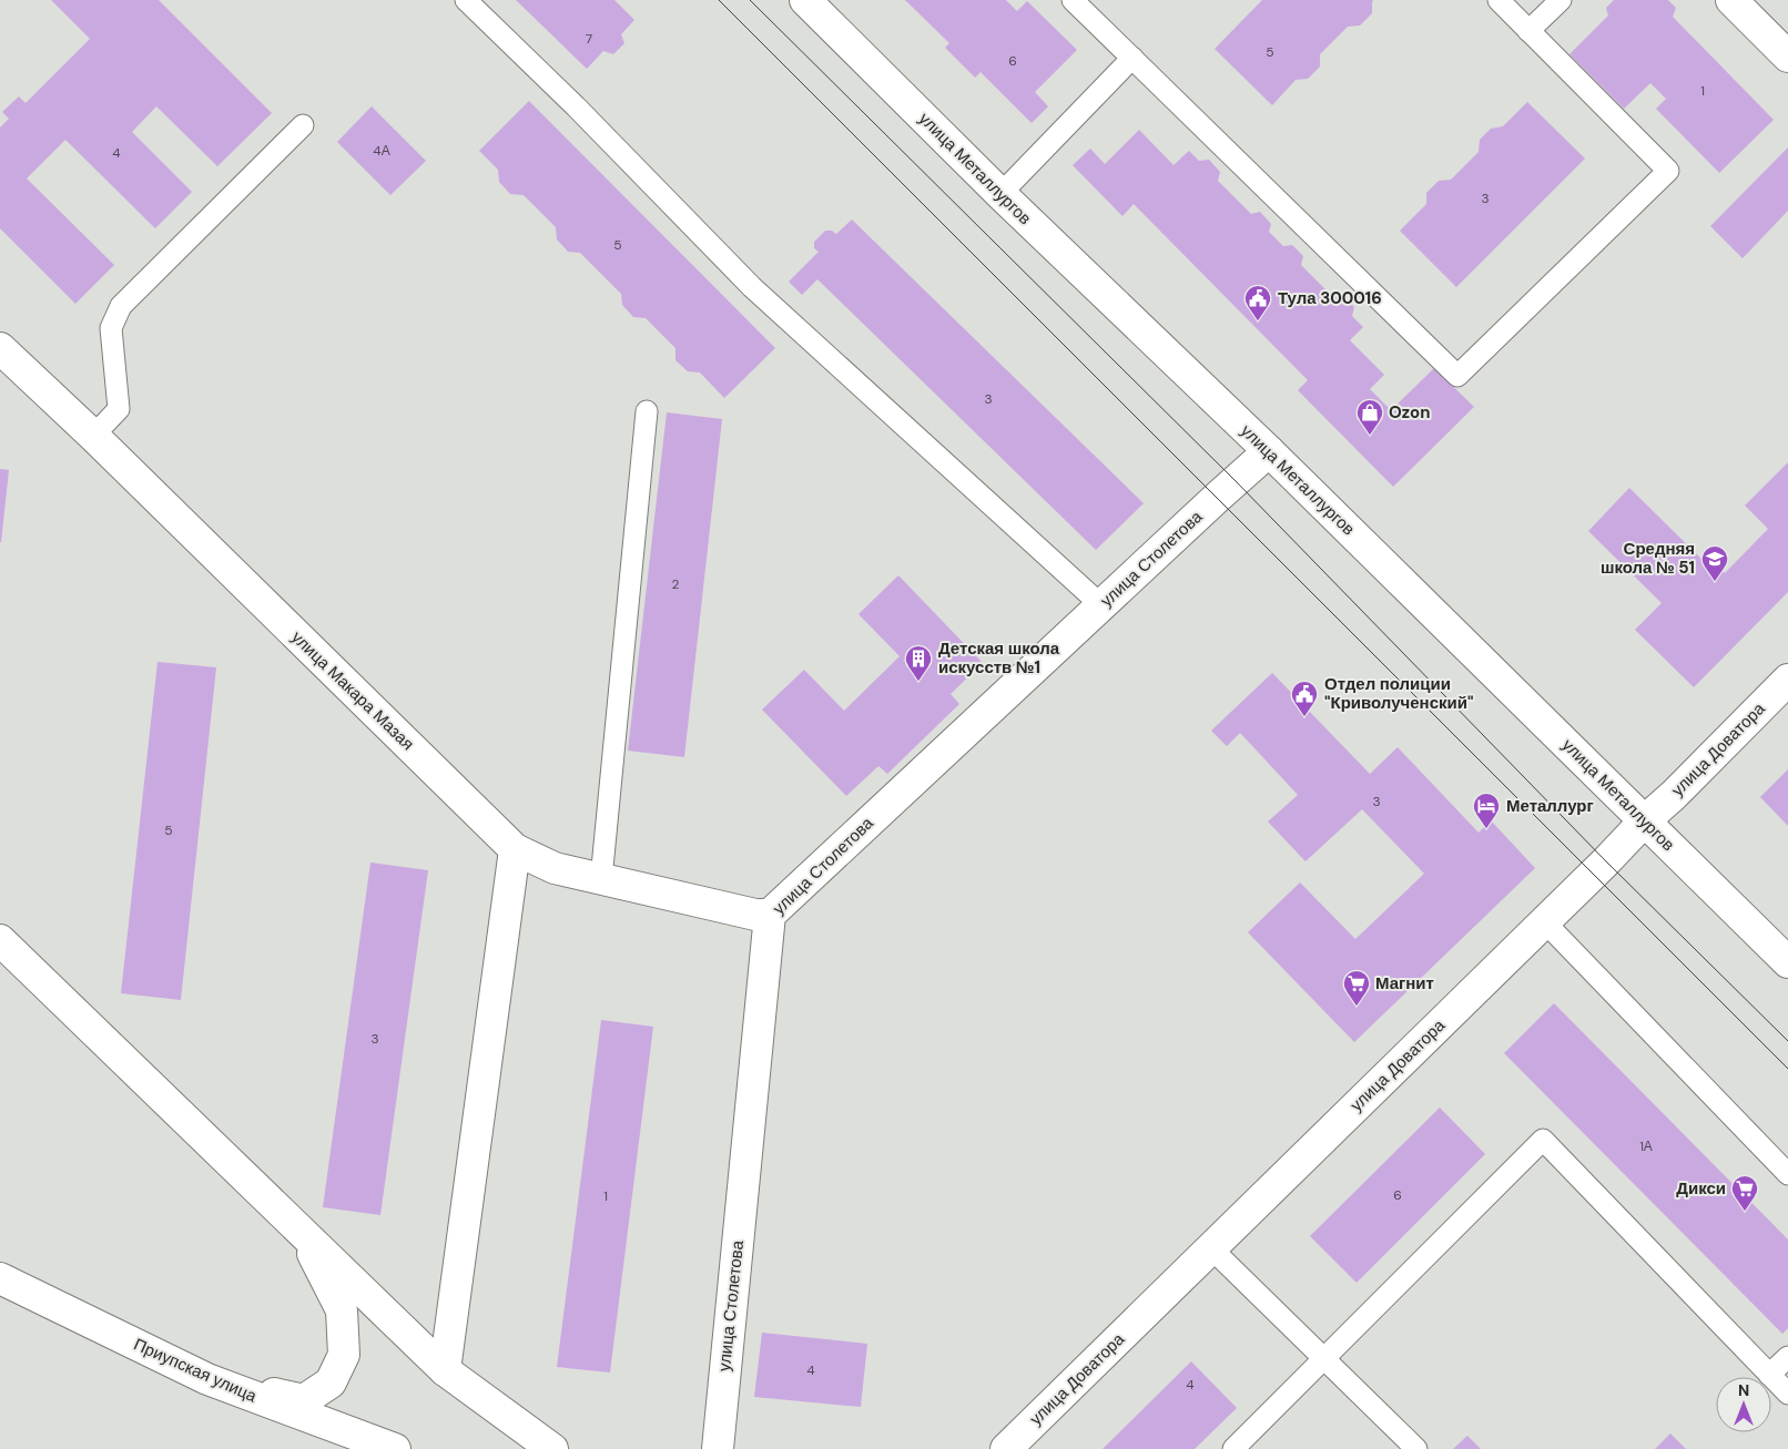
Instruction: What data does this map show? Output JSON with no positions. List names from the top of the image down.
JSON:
{
  "streets": {
    "street": [
      "улица Металлургов",
      "улица Столетова",
      "улица Макара Мазая",
      "улица Доватора",
      "Приупская улица"
    ]
  },
  "crossings": [
    ["улица Металлургов", "улица Столетова"],
    ["улица Металлургов", "улица Доватора"],
    ["улица Столетова", "улица Макара Мазая"]
  ],
  "places": {
    "public building": ["Тула 300016", "Отдел полиции \"Криволученский\""],
    "shop": ["Ozon"],
    "school or university": ["Средняя школа № 51"],
    "building": ["Детская школа искусств №1"],
    "hotel": ["Металлург"],
    "supermarket": ["Магнит", "Дикси"]
  },
  "house_numbers": [
    "7",
    "5",
    "6",
    "1",
    "4А",
    "4",
    "3",
    "5",
    "3",
    "2",
    "3",
    "5",
    "3",
    "1А",
    "6",
    "1",
    "4",
    "4"
  ],
  "north": "top"
}
